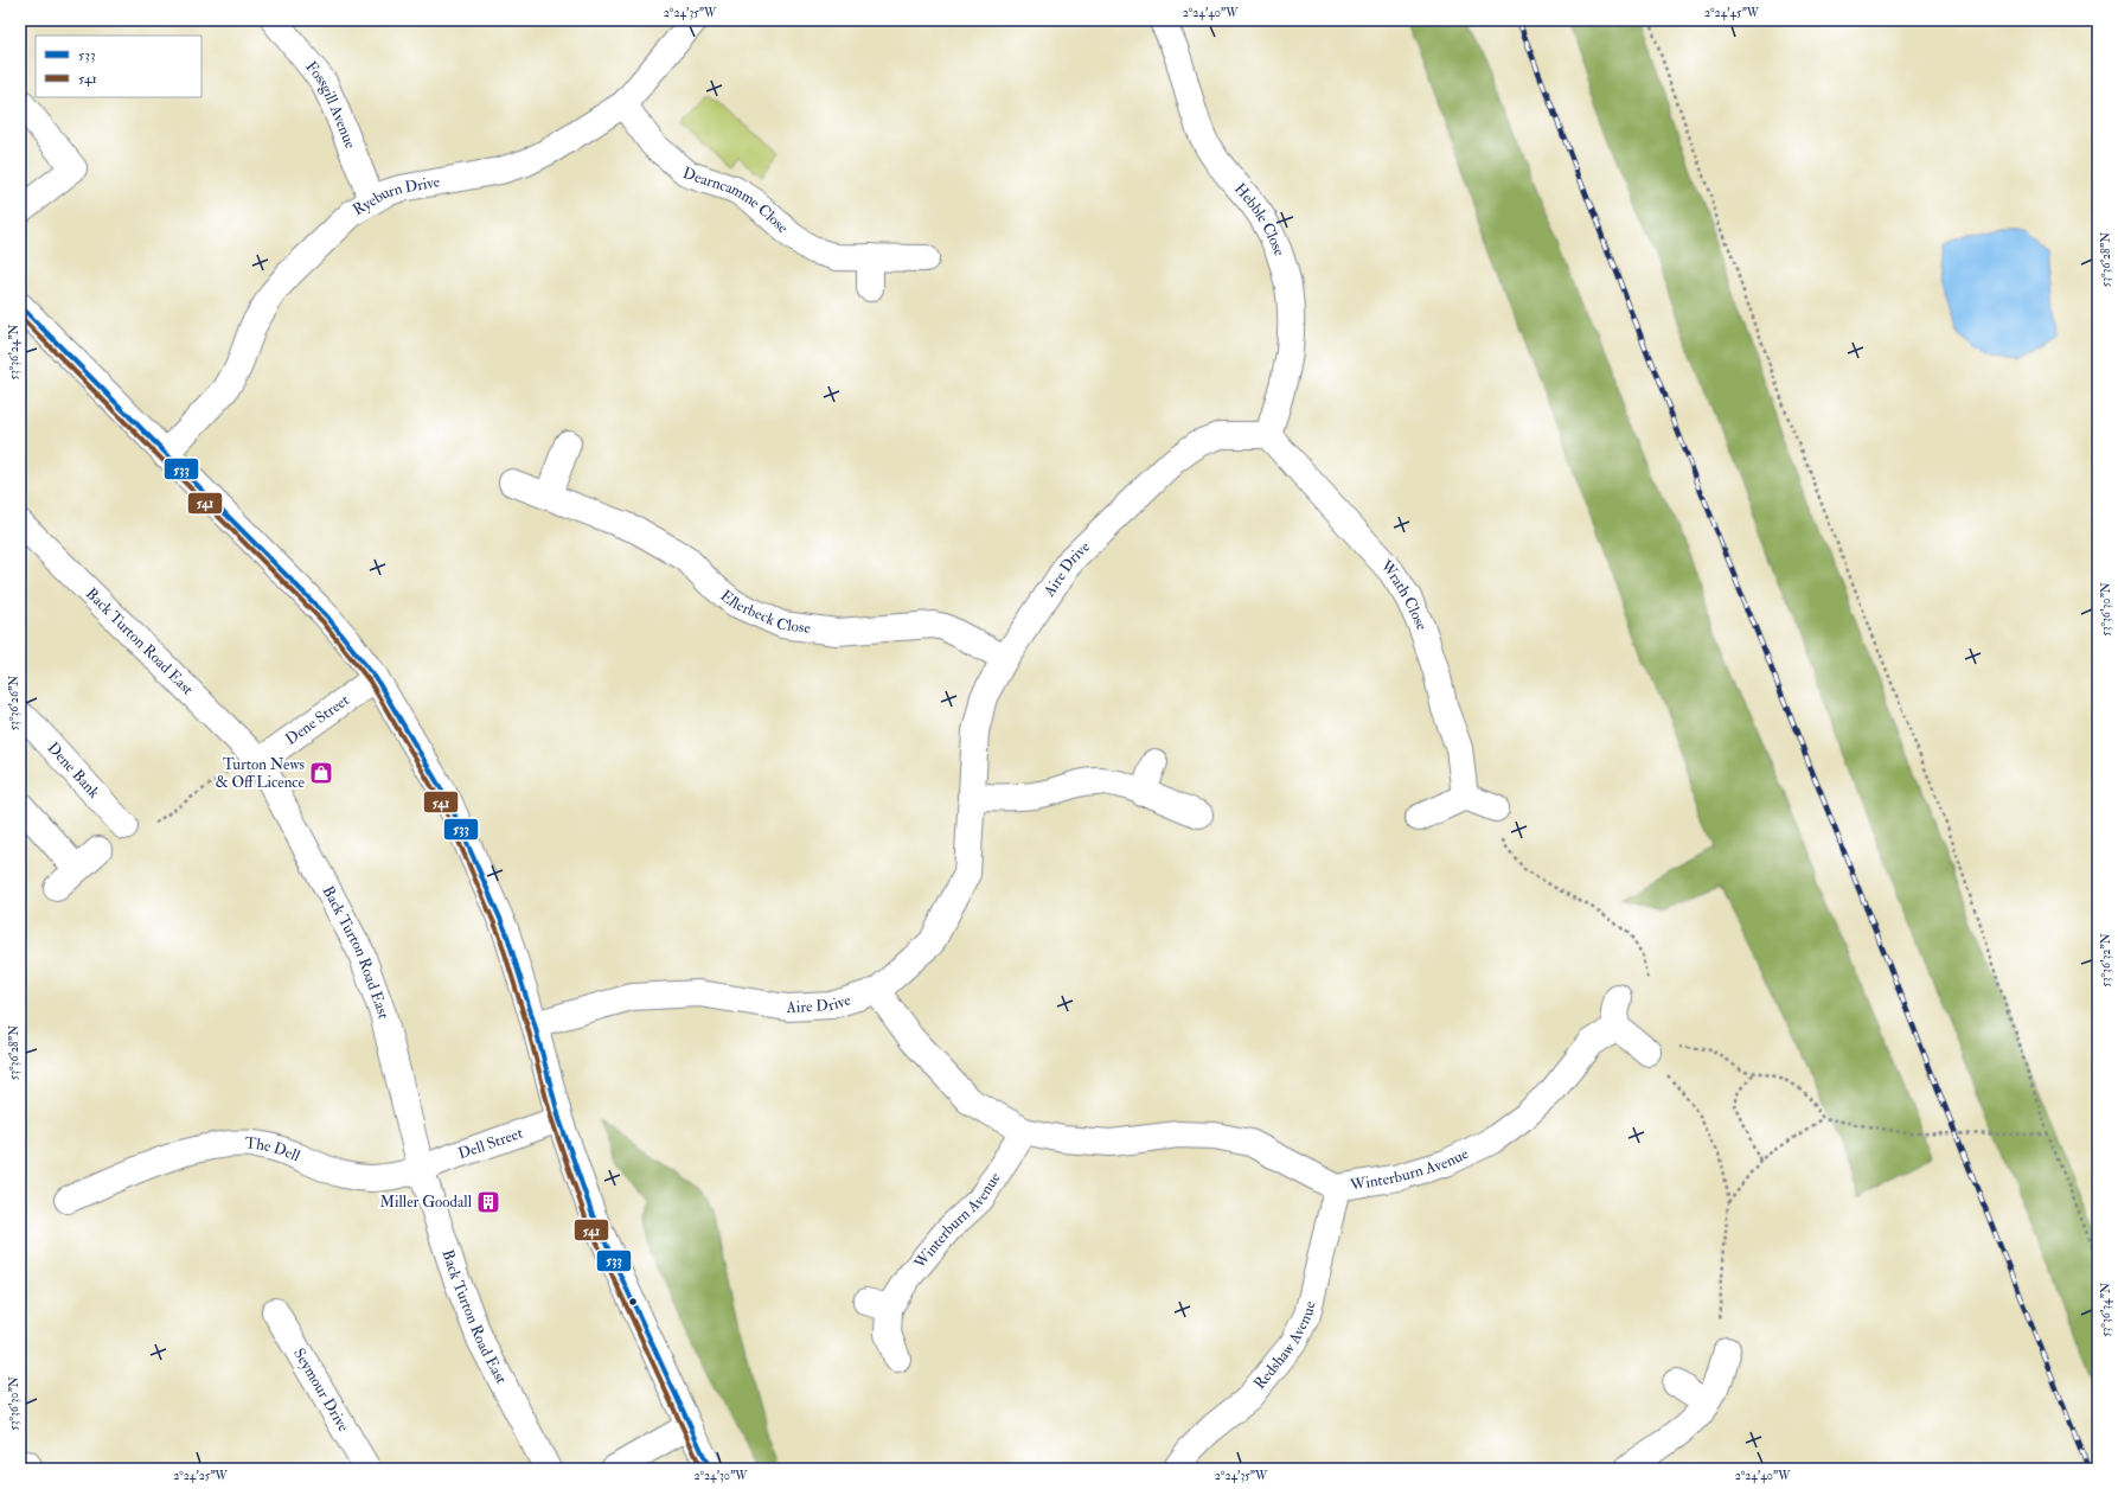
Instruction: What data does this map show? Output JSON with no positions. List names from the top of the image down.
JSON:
{
  "streets": {
    "street": [
      "Fossgill Avenue",
      "Ryeburn Drive",
      "Dearncamme Close",
      "Hebble Close",
      "Aire Drive",
      "Wrath Close",
      "Ellerbeck Close",
      "Back Turton Road East",
      "Dene Street",
      "Dene Bank",
      "Dell Street",
      "The Dell",
      "Winterburn Avenue",
      "Redshaw Avenue",
      "Seymour Drive"
    ]
  },
  "crossings": [
    ["Fossgill Avenue", "Ryeburn Drive"],
    ["Ryeburn Drive", "Dearncamme Close"],
    ["Hebble Close", "Aire Drive"],
    ["Hebble Close", "Wrath Close"],
    ["Aire Drive", "Wrath Close"],
    ["Aire Drive", "Ellerbeck Close"],
    ["Aire Drive", "Winterburn Avenue"],
    ["Back Turton Road East", "Dene Street"],
    ["Back Turton Road East", "Dell Street"],
    ["Back Turton Road East", "The Dell"],
    ["Dell Street", "The Dell"],
    ["Winterburn Avenue", "Redshaw Avenue"]
  ],
  "places": {
    "shop": ["Turton News & Off Licence"],
    "building": ["Miller Goodall"]
  },
  "lines": ["transit line 533", "transit line 541"],
  "legend": ["533", "541"],
  "coordinates": [
    "2°24'35\"W",
    "2°24'40\"W",
    "2°24'45\"W",
    "53°36'28\"N",
    "53°36'24\"N",
    "53°36'30\"N",
    "53°36'26\"N",
    "53°36'32\"N",
    "53°36'34\"N",
    "2°24'25\"W",
    "2°24'30\"W"
  ]
}
